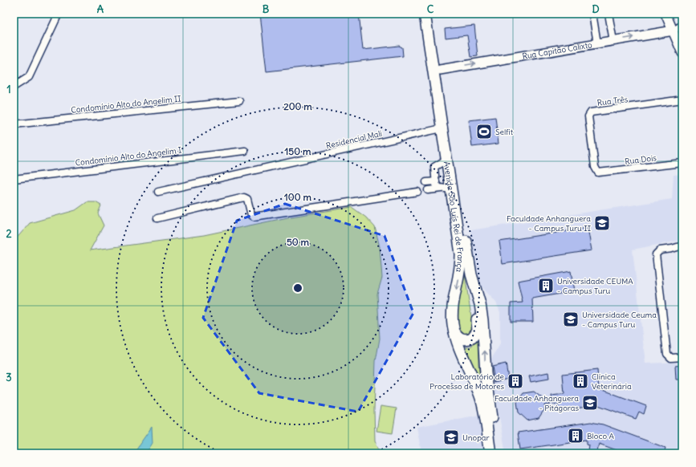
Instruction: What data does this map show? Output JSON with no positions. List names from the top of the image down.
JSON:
{
  "streets": {
    "main road": ["Avenida São Luís Rei de França"],
    "street": [
      "Rua Capitão Calixto",
      "Rua Três",
      "Condomínio Alto do Angelim II",
      "Residencial Mali",
      "Condomínio Alto do Angelim I",
      "Rua Dois"
    ]
  },
  "crossings": [
    ["Rua Capitão Calixto", "Avenida São Luís Rei de França"],
    ["Rua Três", "Rua Dois"],
    ["Residencial Mali", "Avenida São Luís Rei de França"]
  ],
  "one_way": ["Rua Capitão Calixto"],
  "places": {
    "sports": ["Selfit"],
    "school or university": [
      "Faculdade Anhanguera - Campus Turu II",
      "Universidade Ceuma - Campus Turu",
      "Faculdade Anhanguera - Pitágoras",
      "Unopar"
    ],
    "building": [
      "Universidade CEUMA - Campus Turu",
      "Laboratório de Processo de Motores",
      "Clínica Veterinária",
      "Bloco A"
    ]
  },
  "grid": {
    "columns": [
      "A",
      "B",
      "C",
      "D"
    ],
    "rows": ["1", "2", "3"]
  },
  "rings": [
    "200 m",
    "150 m",
    "100 m",
    "50 m"
  ]
}
